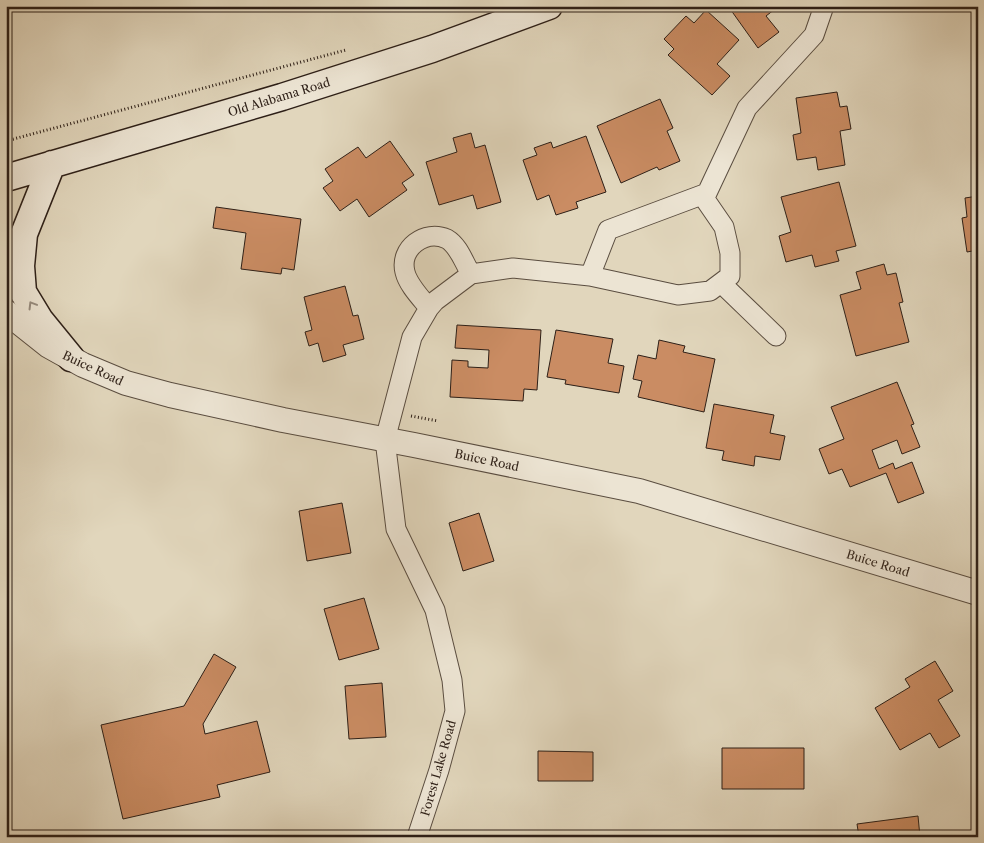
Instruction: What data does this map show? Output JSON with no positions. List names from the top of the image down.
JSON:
{
  "streets": {
    "main road": ["Old Alabama Road"],
    "street": ["Buice Road", "Forest Lake Road"]
  },
  "crossings": [
    ["Buice Road", "Forest Lake Road"]
  ]
}
